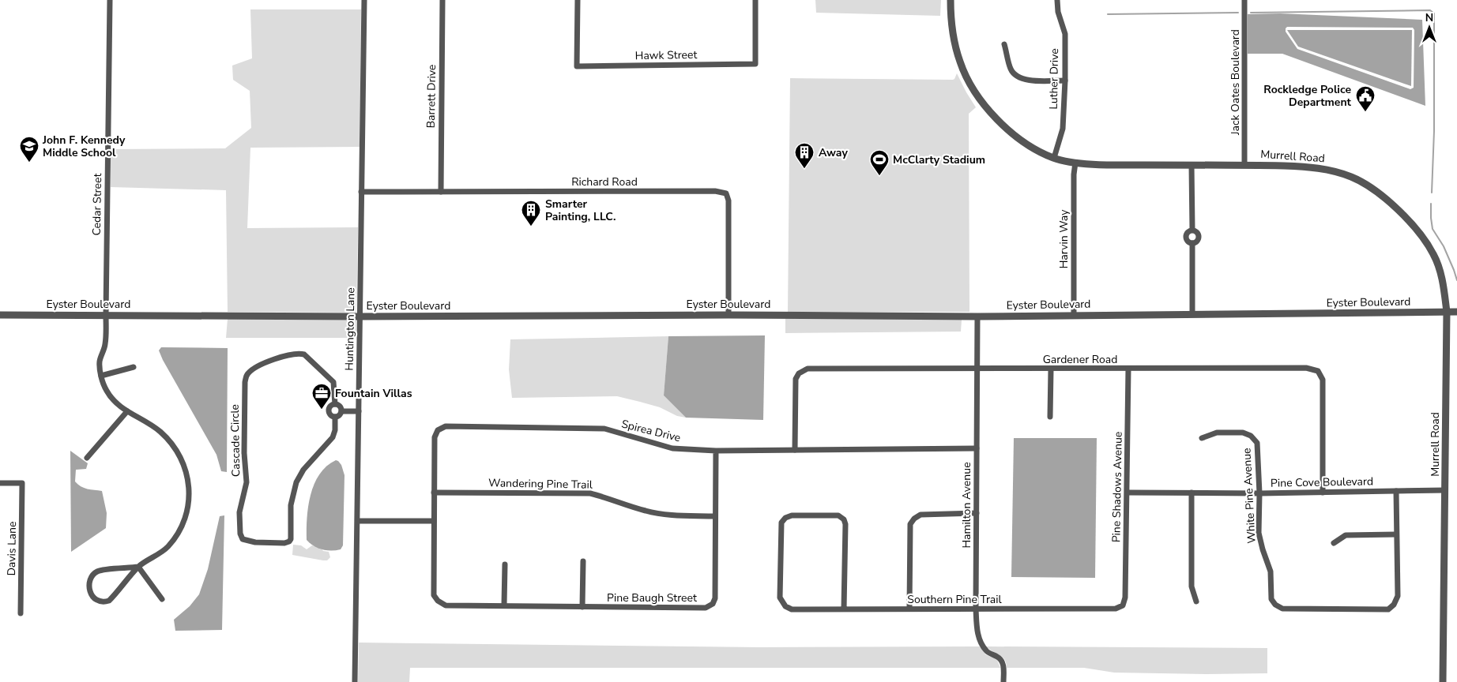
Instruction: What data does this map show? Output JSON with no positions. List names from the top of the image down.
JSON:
{
  "streets": {
    "street": [
      "Hawk Street",
      "Luther Drive",
      "Jack Oates Boulevard",
      "Barrett Drive",
      "Murrell Road",
      "Richard Road",
      "Cedar Street",
      "Harvin Way",
      "Eyster Boulevard",
      "Huntington Lane",
      "Gardener Road",
      "Spirea Drive",
      "Cascade Circle",
      "Pine Cove Boulevard",
      "Wandering Pine Trail",
      "Pine Shadows Avenue",
      "White Pine Avenue",
      "Hamilton Avenue",
      "Davis Lane",
      "Pine Baugh Street",
      "Southern Pine Trail"
    ]
  },
  "crossings": [
    ["Luther Drive", "Murrell Road"],
    ["Jack Oates Boulevard", "Murrell Road"],
    ["Barrett Drive", "Richard Road"],
    ["Murrell Road", "Harvin Way"],
    ["Murrell Road", "Eyster Boulevard"],
    ["Murrell Road", "Pine Cove Boulevard"],
    ["Richard Road", "Eyster Boulevard"],
    ["Richard Road", "Huntington Lane"],
    ["Cedar Street", "Eyster Boulevard"],
    ["Harvin Way", "Eyster Boulevard"],
    ["Eyster Boulevard", "Huntington Lane"],
    ["Eyster Boulevard", "Hamilton Avenue"],
    ["Gardener Road", "Spirea Drive"],
    ["Gardener Road", "Pine Cove Boulevard"],
    ["Gardener Road", "Pine Shadows Avenue"],
    ["Gardener Road", "Hamilton Avenue"],
    ["Spirea Drive", "Wandering Pine Trail"],
    ["Spirea Drive", "Hamilton Avenue"],
    ["Spirea Drive", "Pine Baugh Street"],
    ["Pine Cove Boulevard", "Pine Shadows Avenue"],
    ["Pine Cove Boulevard", "White Pine Avenue"],
    ["Wandering Pine Trail", "Pine Baugh Street"],
    ["Pine Shadows Avenue", "Southern Pine Trail"],
    ["Hamilton Avenue", "Southern Pine Trail"]
  ],
  "places": {
    "public building": ["Rockledge Police Department"],
    "school or university": ["John F. Kennedy Middle School"],
    "building": ["Away", "Smarter Painting, LLC."],
    "sports": ["McClarty Stadium"],
    "office": ["Fountain Villas"]
  },
  "north": "top"
}
